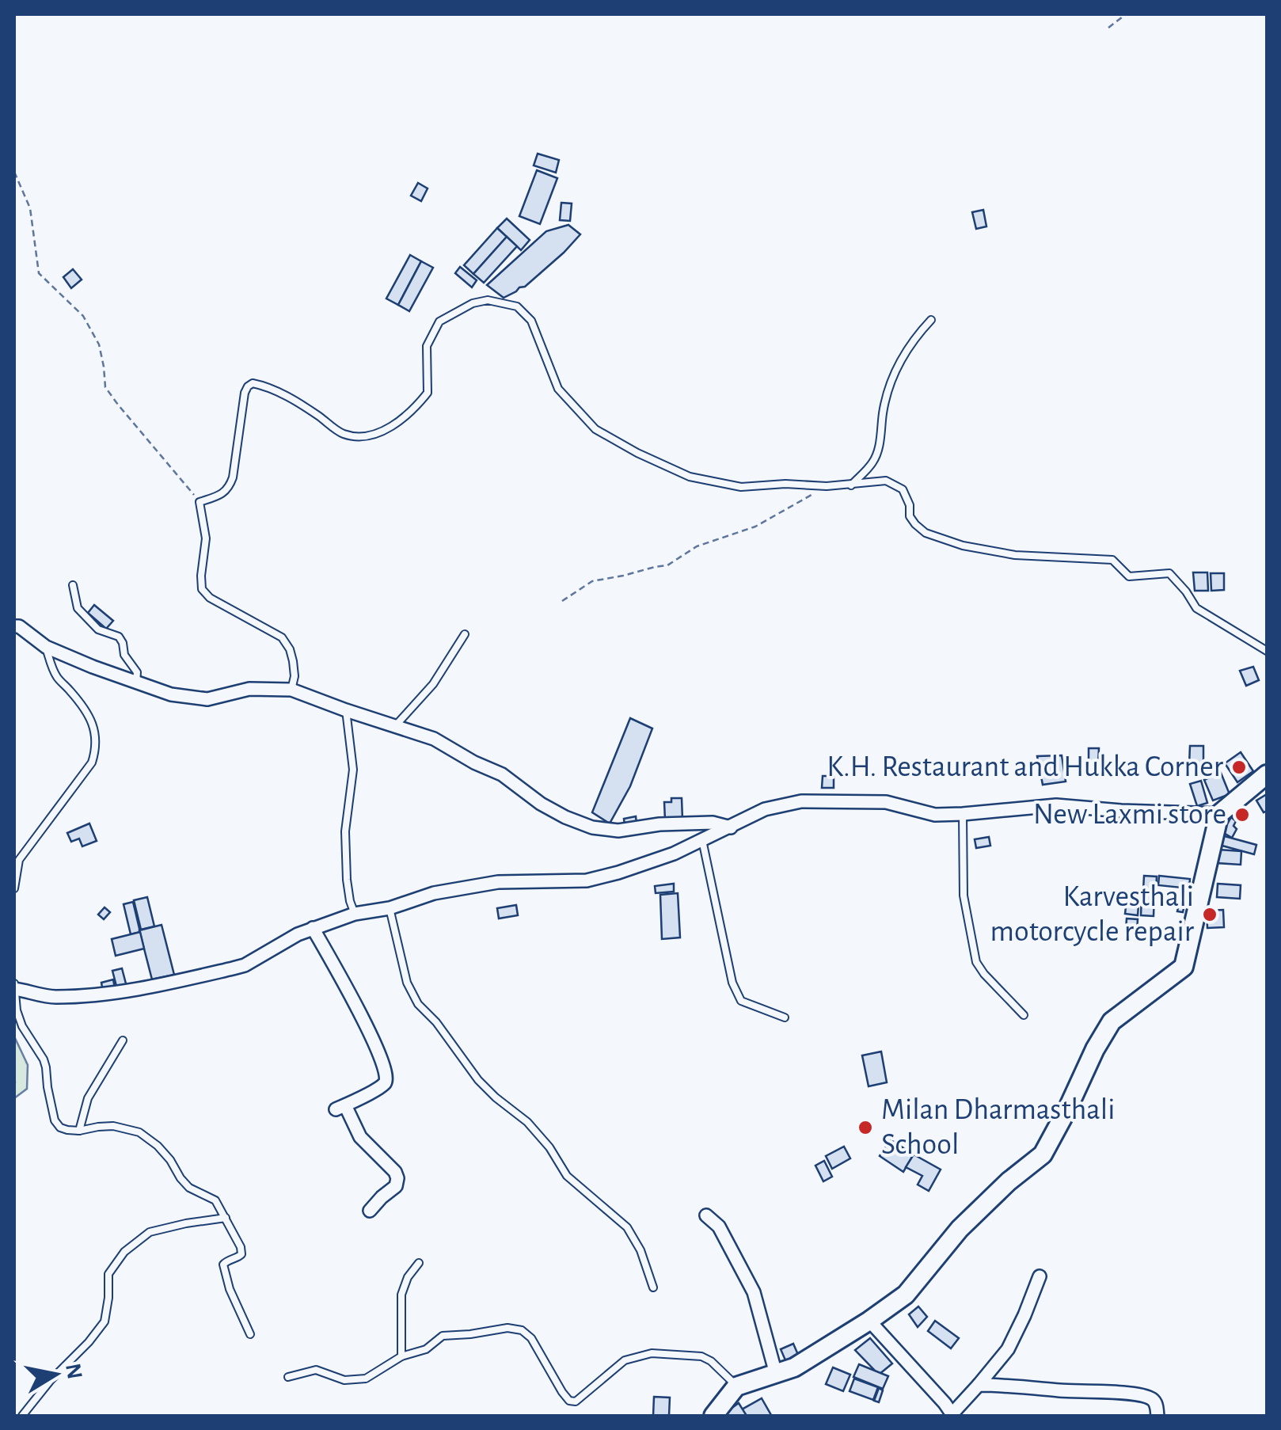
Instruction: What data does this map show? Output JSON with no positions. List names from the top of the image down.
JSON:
{
  "places": [
    "K.H. Restaurant and Hukka Corner",
    "New Laxmi store",
    "Karvesthali motorcycle repair",
    "Milan Dharmasthali School"
  ],
  "north": "right"
}
